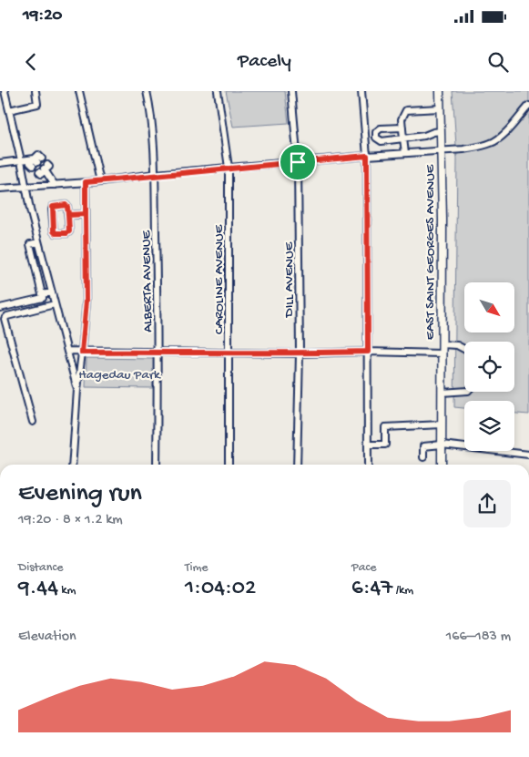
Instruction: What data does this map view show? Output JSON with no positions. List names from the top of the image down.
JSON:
{
  "streets": {
    "main road": ["EAST SAINT GEORGES AVENUE"],
    "street": ["CAROLINE AVENUE", "DILL AVENUE", "ALBERTA AVENUE"]
  },
  "parks": ["Hagedau Park"],
  "north": "bottom right",
  "page": {
    "status": "19:20",
    "header": "Pacely",
    "heading": ["Evening run", "19:20 · 8 × 1.2 km"],
    "stats": [
      ["Distance", "9.44 km"],
      ["Time", "1:04:02"],
      ["Pace", "6:47 /km"]
    ],
    "chart": ["Elevation", "166–183 m"]
  }
}
